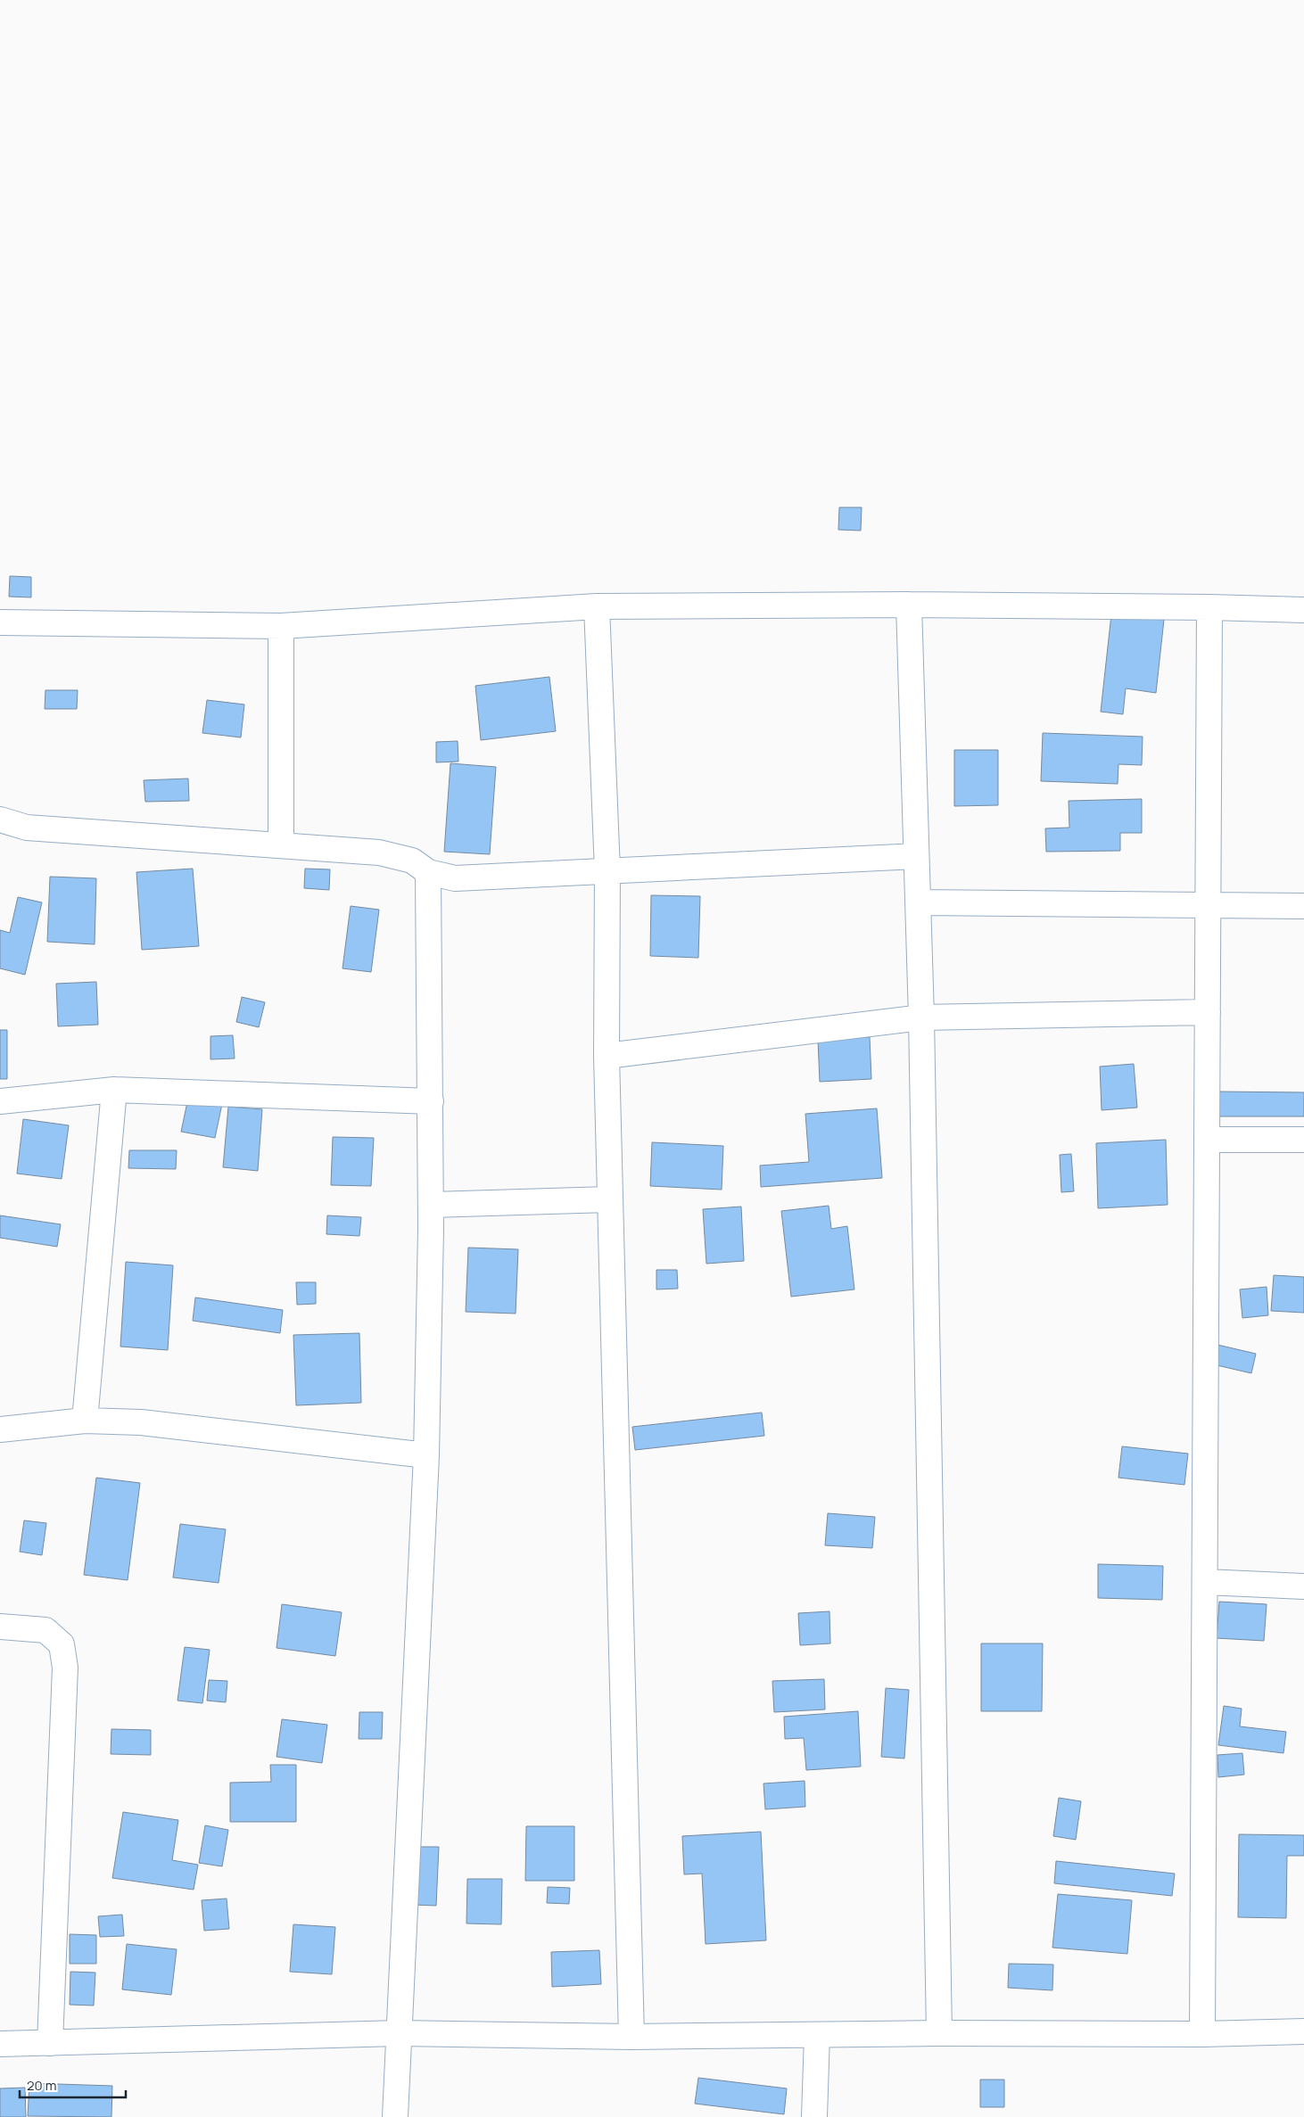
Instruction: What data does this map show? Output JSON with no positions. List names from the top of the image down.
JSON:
{
  "scale_bar": "20 m"
}
